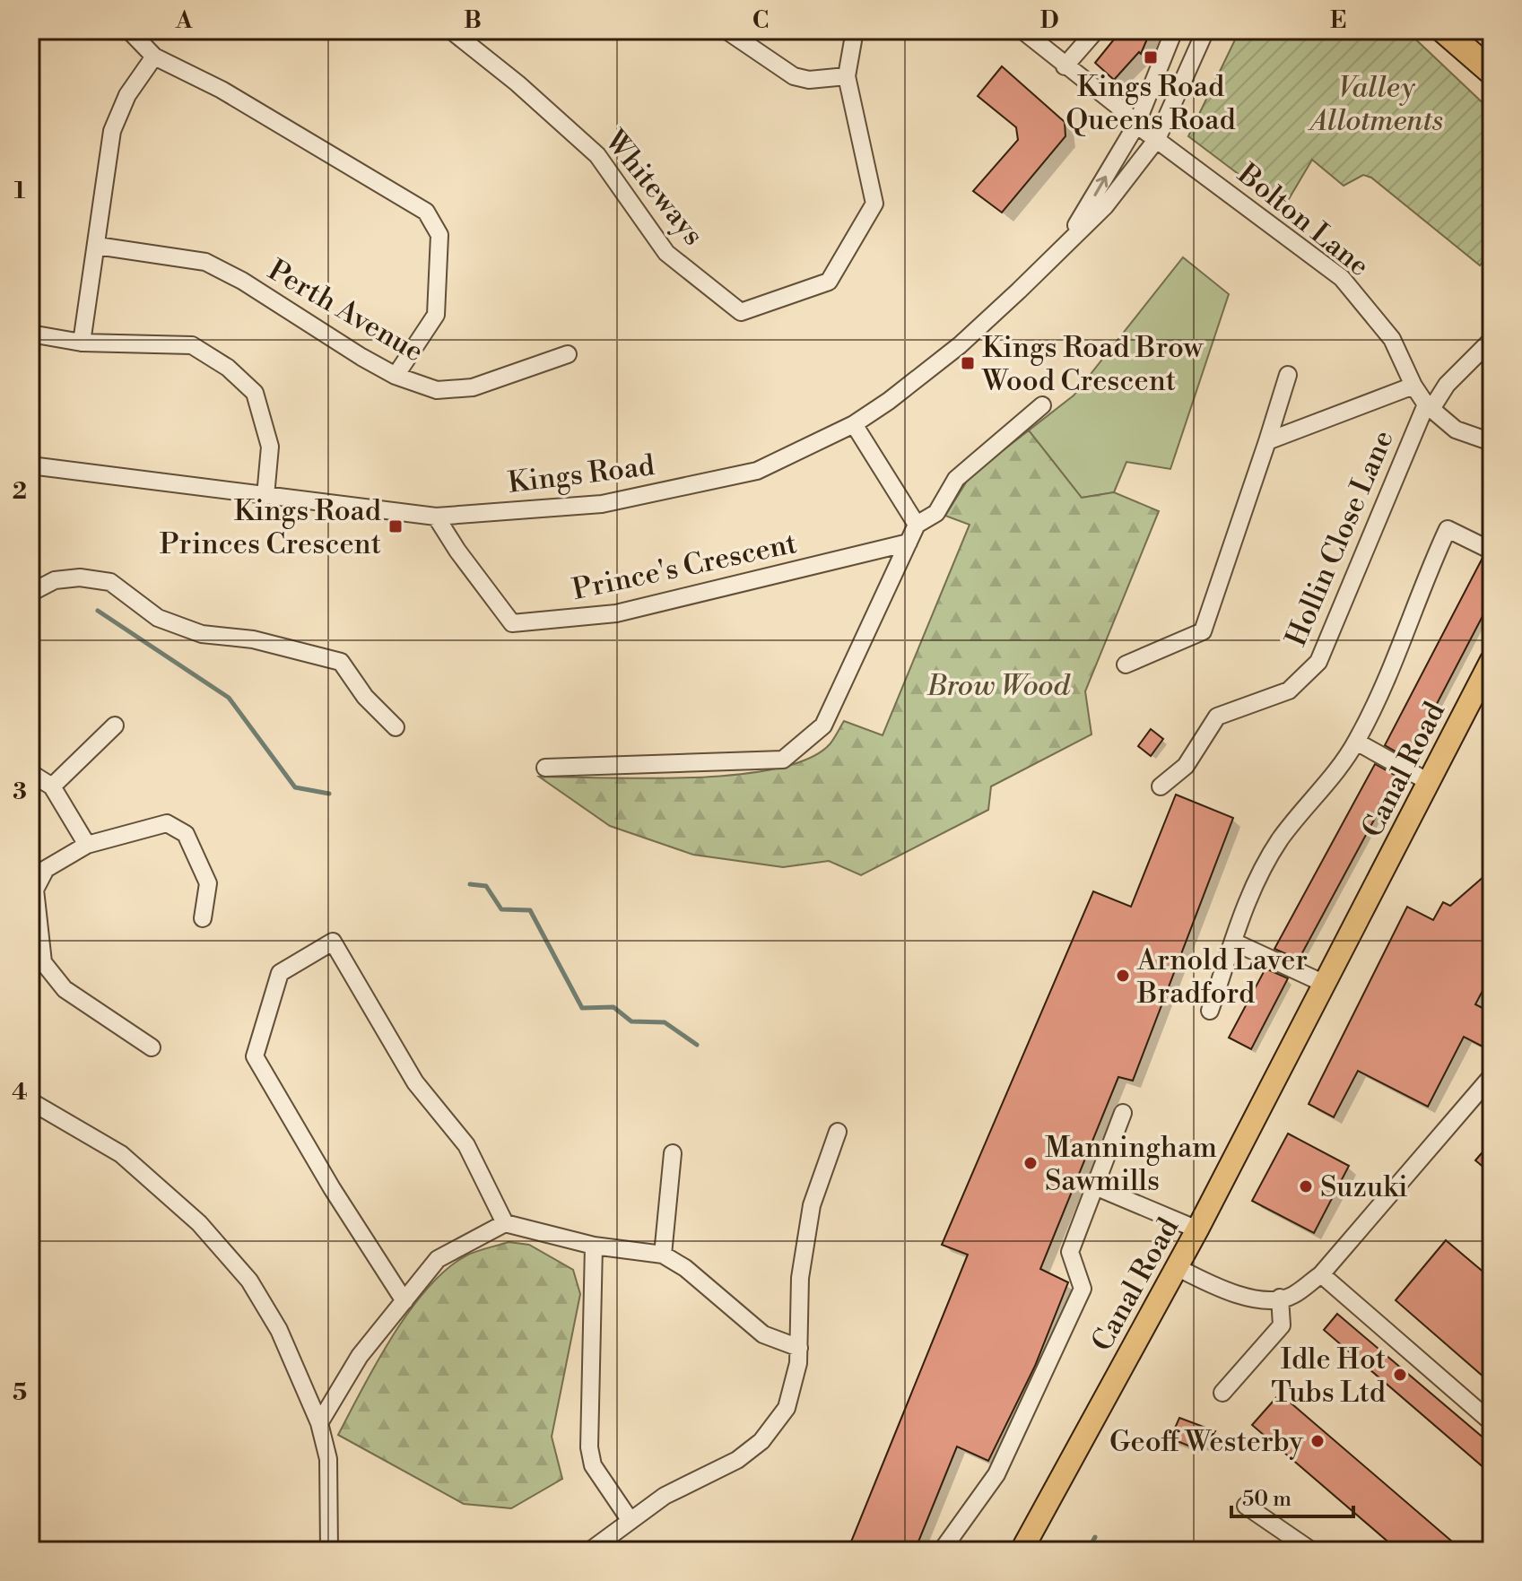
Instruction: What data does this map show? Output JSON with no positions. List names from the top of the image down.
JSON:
{
  "streets": {
    "main road": ["Canal Road"],
    "street": [
      "Whiteways",
      "Bolton Lane",
      "Perth Avenue",
      "Kings Road",
      "Hollin Close Lane",
      "Prince's Crescent"
    ]
  },
  "crossings": [
    ["Bolton Lane", "Kings Road"],
    ["Bolton Lane", "Hollin Close Lane"],
    ["Kings Road", "Prince's Crescent"]
  ],
  "parks": ["Valley Allotments", "Brow Wood"],
  "places": {
    "transit": ["Kings Road Queens Road", "Kings Road Brow Wood Crescent", "Kings Road Princes Crescent"],
    "other": [
      "Arnold Laver Bradford",
      "Manningham Sawmills",
      "Suzuki",
      "Idle Hot Tubs Ltd",
      "Geoff Westerby"
    ]
  },
  "scale_bar": "50 m",
  "grid": {
    "columns": [
      "A",
      "B",
      "C",
      "D",
      "E"
    ],
    "rows": [
      "1",
      "2",
      "3",
      "4",
      "5"
    ]
  }
}
